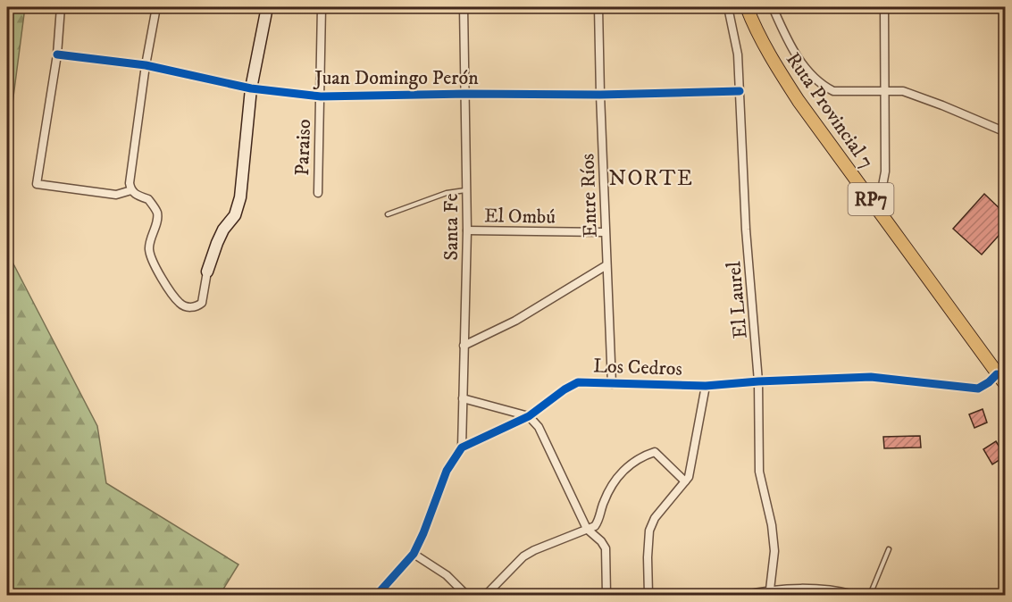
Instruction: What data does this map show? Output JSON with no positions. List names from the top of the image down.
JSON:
{
  "streets": {
    "main road": ["Ruta Provincial 7", "RP7"],
    "street": [
      "Juan Domingo Perón",
      "Paraiso",
      "Entre Ríos",
      "El Ombú",
      "Santa Fe",
      "El Laurel",
      "Los Cedros"
    ]
  },
  "crossings": [
    ["Juan Domingo Perón", "Paraiso"],
    ["Juan Domingo Perón", "Entre Ríos"],
    ["Juan Domingo Perón", "Santa Fe"],
    ["Juan Domingo Perón", "El Laurel"],
    ["Ruta Provincial 7", "Los Cedros"],
    ["Entre Ríos", "El Ombú"],
    ["Entre Ríos", "Los Cedros"],
    ["El Ombú", "Santa Fe"],
    ["Santa Fe", "Los Cedros"],
    ["El Laurel", "Los Cedros"]
  ],
  "districts": ["NORTE"]
}
